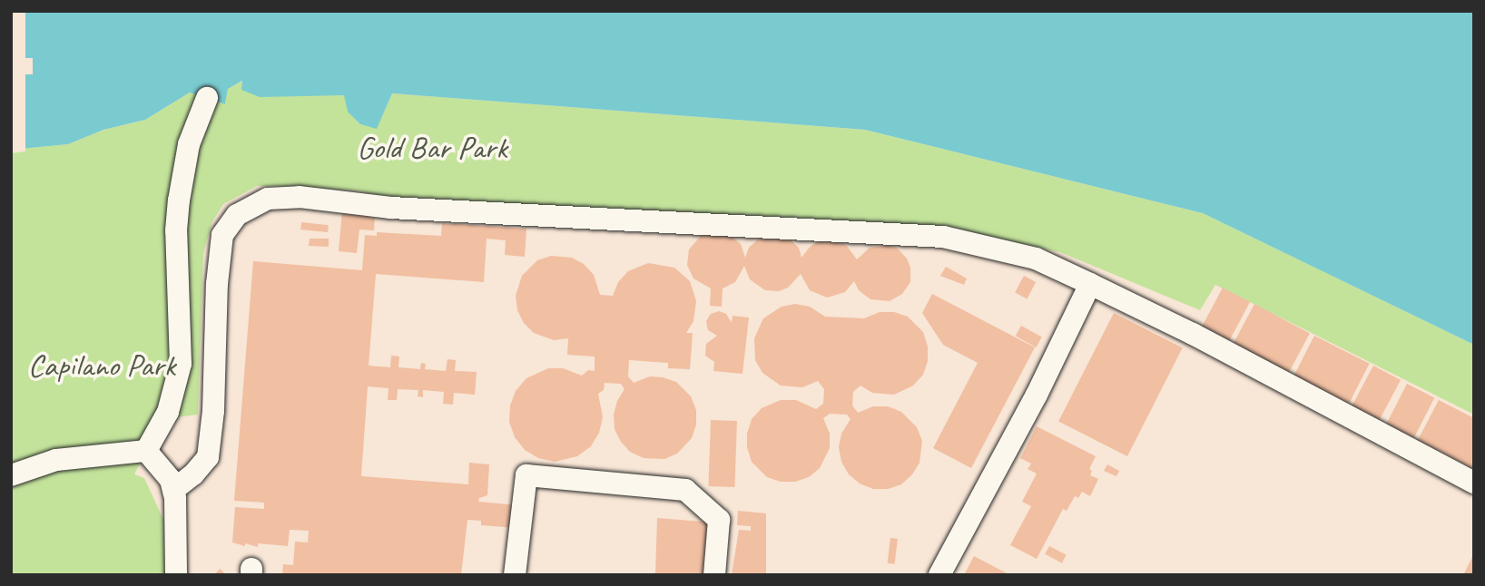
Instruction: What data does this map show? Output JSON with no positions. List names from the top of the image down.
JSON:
{
  "parks": ["Gold Bar Park", "Capilano Park"]
}
